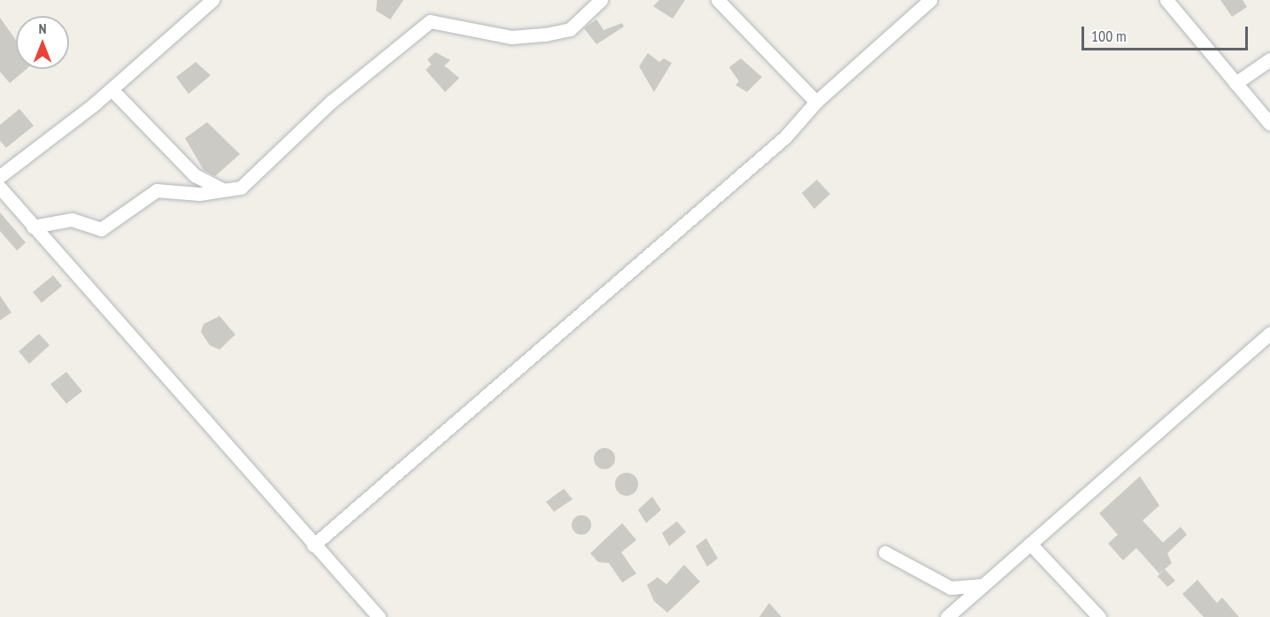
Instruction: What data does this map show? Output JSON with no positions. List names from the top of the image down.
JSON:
{
  "scale_bar": "100 m",
  "north": "top"
}
